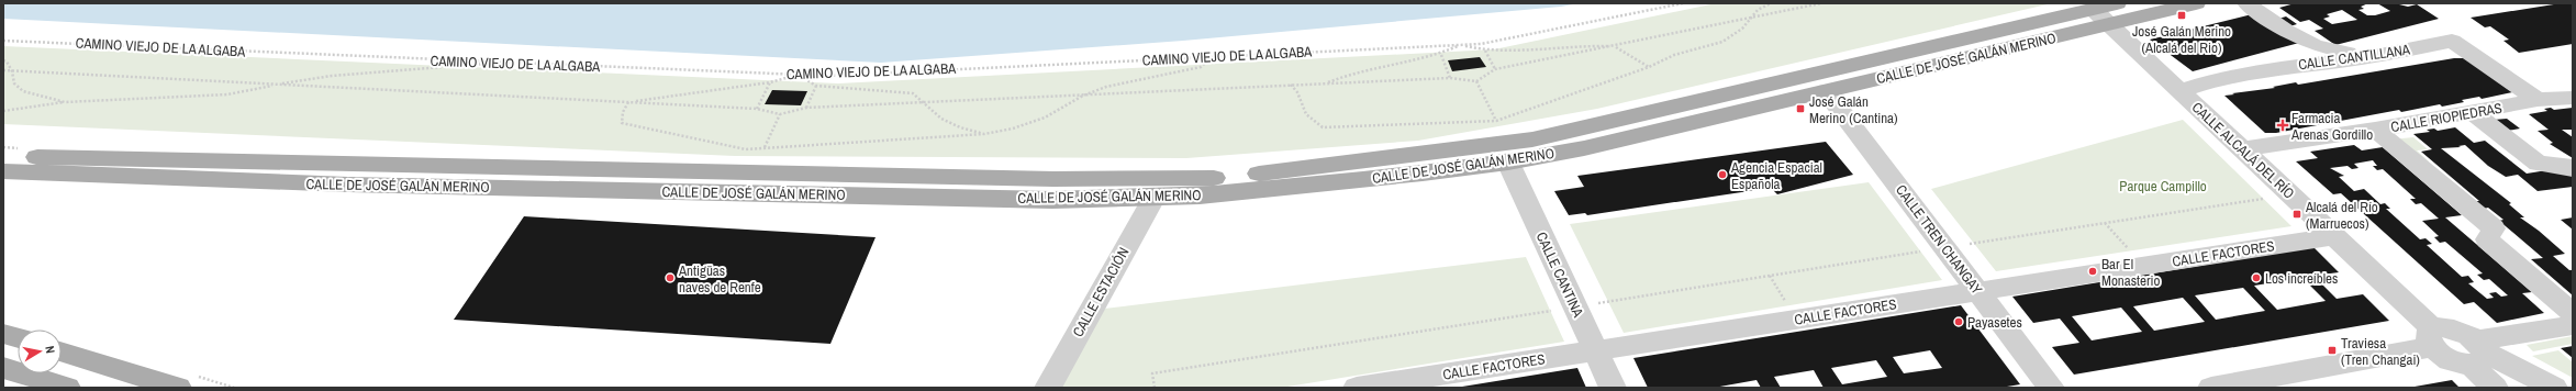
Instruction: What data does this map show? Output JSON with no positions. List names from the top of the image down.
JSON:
{
  "streets": {
    "main road": ["CALLE DE JOSÉ GALÁN MERINO"],
    "street": [
      "CALLE CANTILLANA",
      "CALLE RIOPIEDRAS",
      "CALLE ALCALÁ DEL RÍO",
      "CALLE TREN CHANGAY",
      "CALLE FACTORES",
      "CALLE CANTINA",
      "CALLE ESTACIÓN"
    ],
    "path": ["CAMINO VIEJO DE LA ALGABA"]
  },
  "crossings": [
    ["CALLE CANTILLANA", "CALLE RIOPIEDRAS"],
    ["CALLE CANTILLANA", "CALLE ALCALÁ DEL RÍO"],
    ["CALLE DE JOSÉ GALÁN MERINO", "CALLE ALCALÁ DEL RÍO"],
    ["CALLE DE JOSÉ GALÁN MERINO", "CALLE TREN CHANGAY"],
    ["CALLE DE JOSÉ GALÁN MERINO", "CALLE CANTINA"],
    ["CALLE DE JOSÉ GALÁN MERINO", "CALLE ESTACIÓN"],
    ["CALLE RIOPIEDRAS", "CALLE ALCALÁ DEL RÍO"],
    ["CALLE ALCALÁ DEL RÍO", "CALLE FACTORES"],
    ["CALLE TREN CHANGAY", "CALLE FACTORES"],
    ["CALLE FACTORES", "CALLE CANTINA"]
  ],
  "parks": ["Parque Campillo"],
  "places": {
    "transit": [
      "José Galán Merino (Alcalá del Rio)",
      "José Galán Merino (Cantina)",
      "Alcalá del Río (Marruecos)",
      "Traviesa (Tren Changai)"
    ],
    "health": ["Farmacia Arenas Gordillo"],
    "other": [
      "Agencia Espacial Española",
      "Bar El Monasterio",
      "Antigüas naves de Renfe",
      "Los increíbles",
      "Payasetes"
    ]
  },
  "north": "right"
}
